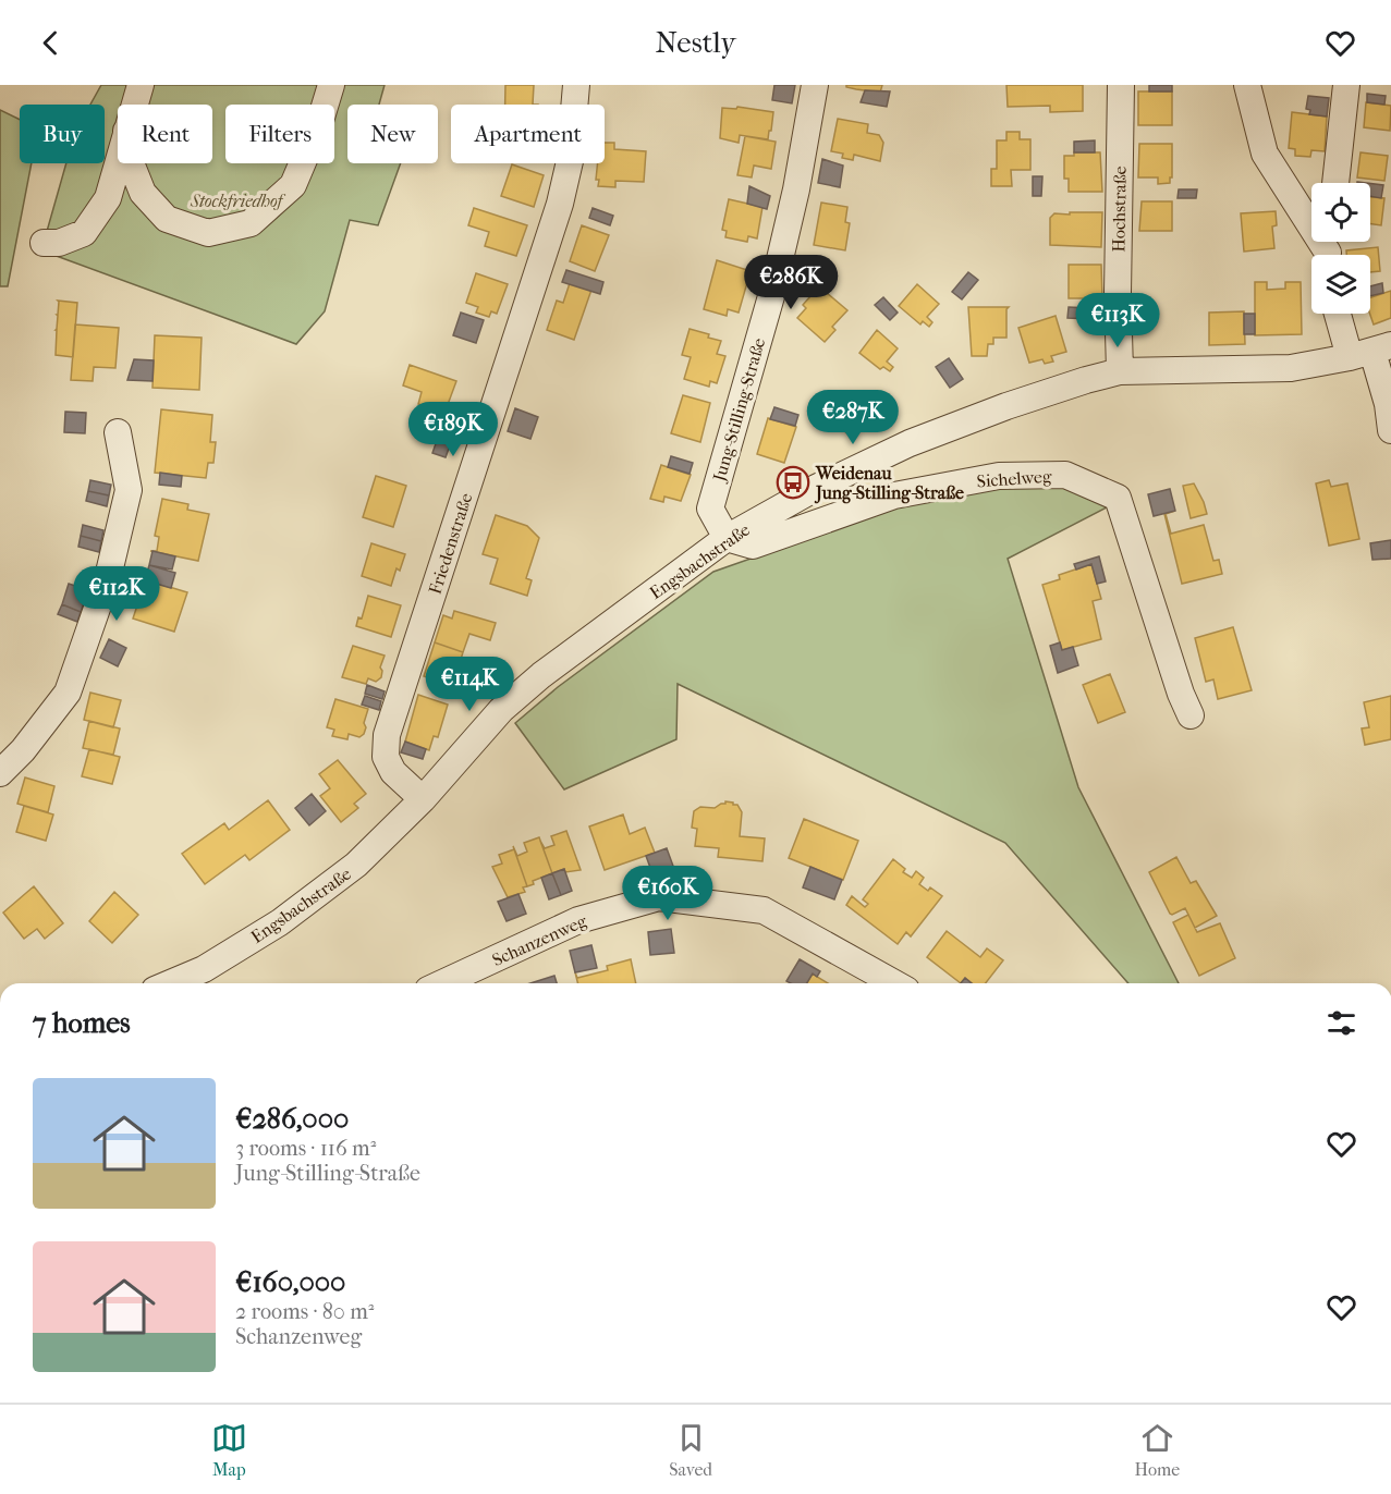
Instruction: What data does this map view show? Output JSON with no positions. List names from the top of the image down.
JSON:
{
  "streets": {
    "street": [
      "Hochstraße",
      "Jung-Stilling-Straße",
      "Sichelweg",
      "Friedenstraße",
      "Engsbachstraße",
      "Schanzenweg"
    ]
  },
  "crossings": [
    ["Hochstraße", "Engsbachstraße"],
    ["Jung-Stilling-Straße", "Sichelweg"],
    ["Jung-Stilling-Straße", "Engsbachstraße"],
    ["Sichelweg", "Engsbachstraße"],
    ["Friedenstraße", "Engsbachstraße"]
  ],
  "parks": ["Stockfriedhof"],
  "places": {
    "bus stop": ["Weidenau Jung-Stilling-Straße"]
  },
  "page": {
    "header": "Nestly",
    "chip": [
      "Buy",
      "Rent",
      "Filters",
      "New",
      "Apartment"
    ],
    "price": [
      "€286K",
      "€113K",
      "€287K",
      "€189K",
      "€112K",
      "€114K",
      "€160K"
    ],
    "heading": "7 homes",
    "list": [
      {
        "name": "€286,000",
        "note": "3 rooms · 116 m² · Jung-Stilling-Straße"
      },
      {
        "name": "€160,000",
        "note": "2 rooms · 80 m² · Schanzenweg"
      }
    ],
    "tabs": ["Map", "Saved", "Home"]
  }
}
